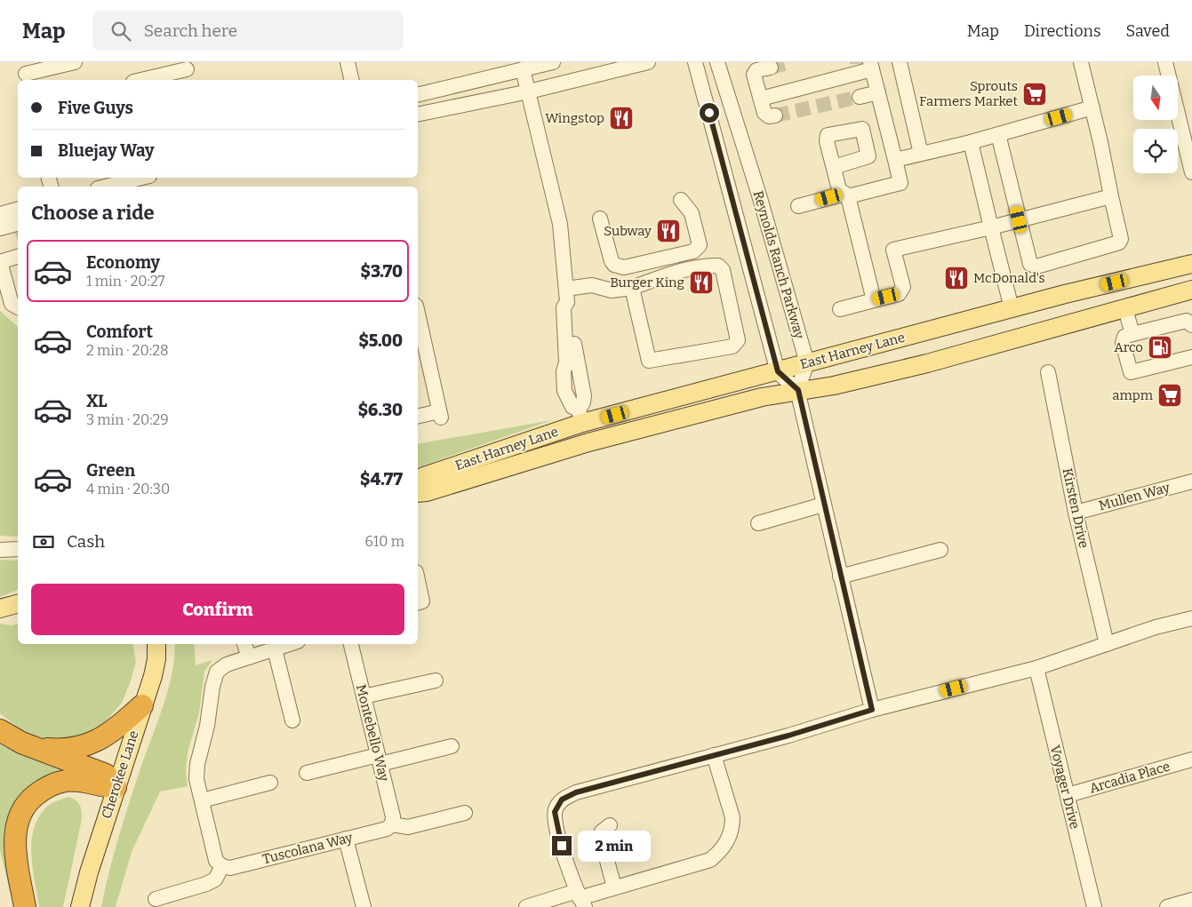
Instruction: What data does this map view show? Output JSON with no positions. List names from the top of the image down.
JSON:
{
  "streets": {
    "main road": ["East Harney Lane", "Cherokee Lane"],
    "street": [
      "Reynolds Ranch Parkway",
      "Mullen Way",
      "Kirsten Drive",
      "Montebello Way",
      "Arcadia Place",
      "Voyager Drive",
      "Tuscolana Way"
    ]
  },
  "crossings": [
    ["Reynolds Ranch Parkway", "East Harney Lane"],
    ["Mullen Way", "Kirsten Drive"],
    ["Montebello Way", "Tuscolana Way"],
    ["Arcadia Place", "Voyager Drive"]
  ],
  "places": {
    "supermarket": ["Sprouts Farmers Market", "ampm"],
    "restaurant": [
      "Wingstop",
      "Subway",
      "McDonald's",
      "Burger King"
    ],
    "fuel station": ["Arco"]
  },
  "north": "bottom",
  "page": {
    "header": "Map",
    "search": "Search here",
    "nav": ["Map", "Directions", "Saved"],
    "banner": ["Five Guys", "Bluejay Way"],
    "heading": "Choose a ride",
    "list": [
      {
        "name": "Economy",
        "note": "1 min · 20:27",
        "value": "$3.70"
      },
      {
        "name": "Comfort",
        "note": "2 min · 20:28",
        "value": "$5.00"
      },
      {
        "name": "XL",
        "note": "3 min · 20:29",
        "value": "$6.30"
      },
      {
        "name": "Green",
        "note": "4 min · 20:30",
        "value": "$4.77"
      }
    ],
    "pay": ["Cash", "610 m"],
    "buttons": "Confirm",
    "bubble": "2 min"
  }
}
